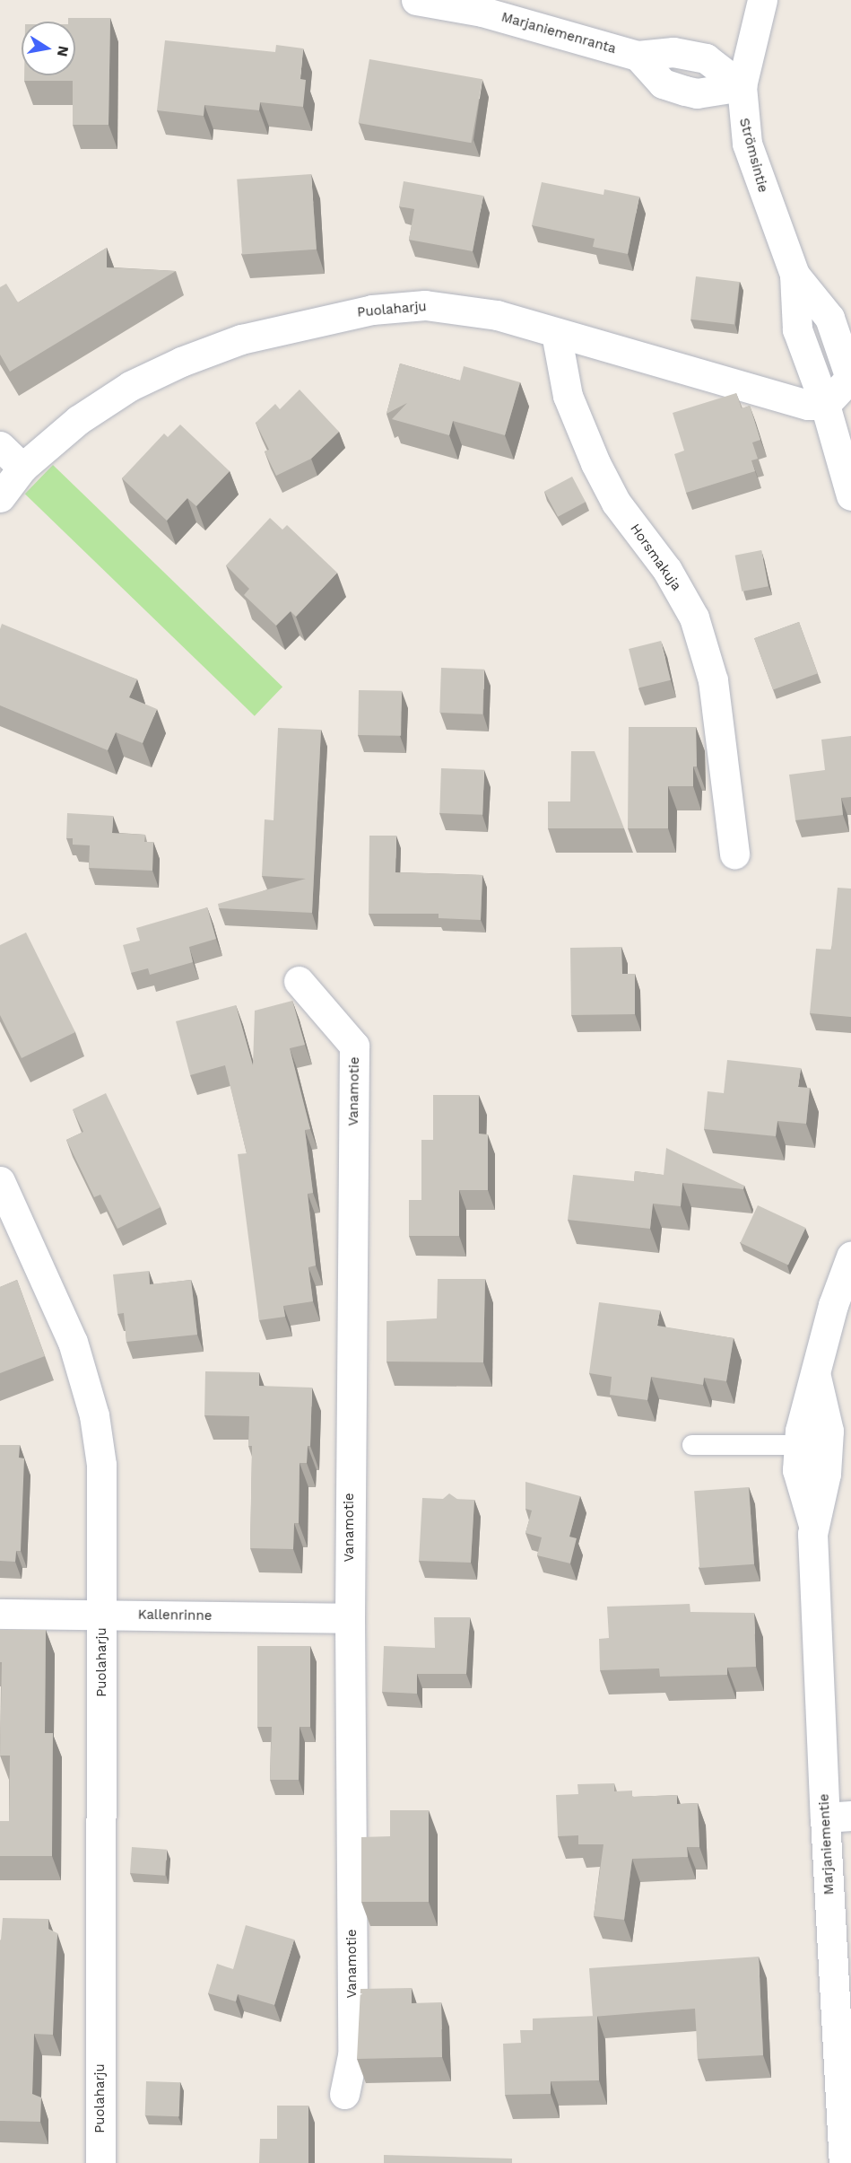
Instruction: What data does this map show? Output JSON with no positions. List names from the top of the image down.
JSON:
{
  "streets": {
    "street": [
      "Marjaniemenranta",
      "Strömsintie",
      "Puolaharju",
      "Horsmakuja",
      "Vanamotie",
      "Kallenrinne",
      "Marjaniementie"
    ]
  },
  "crossings": [
    ["Marjaniemenranta", "Strömsintie"],
    ["Strömsintie", "Puolaharju"],
    ["Puolaharju", "Horsmakuja"],
    ["Puolaharju", "Kallenrinne"],
    ["Vanamotie", "Kallenrinne"]
  ],
  "north": "right"
}
